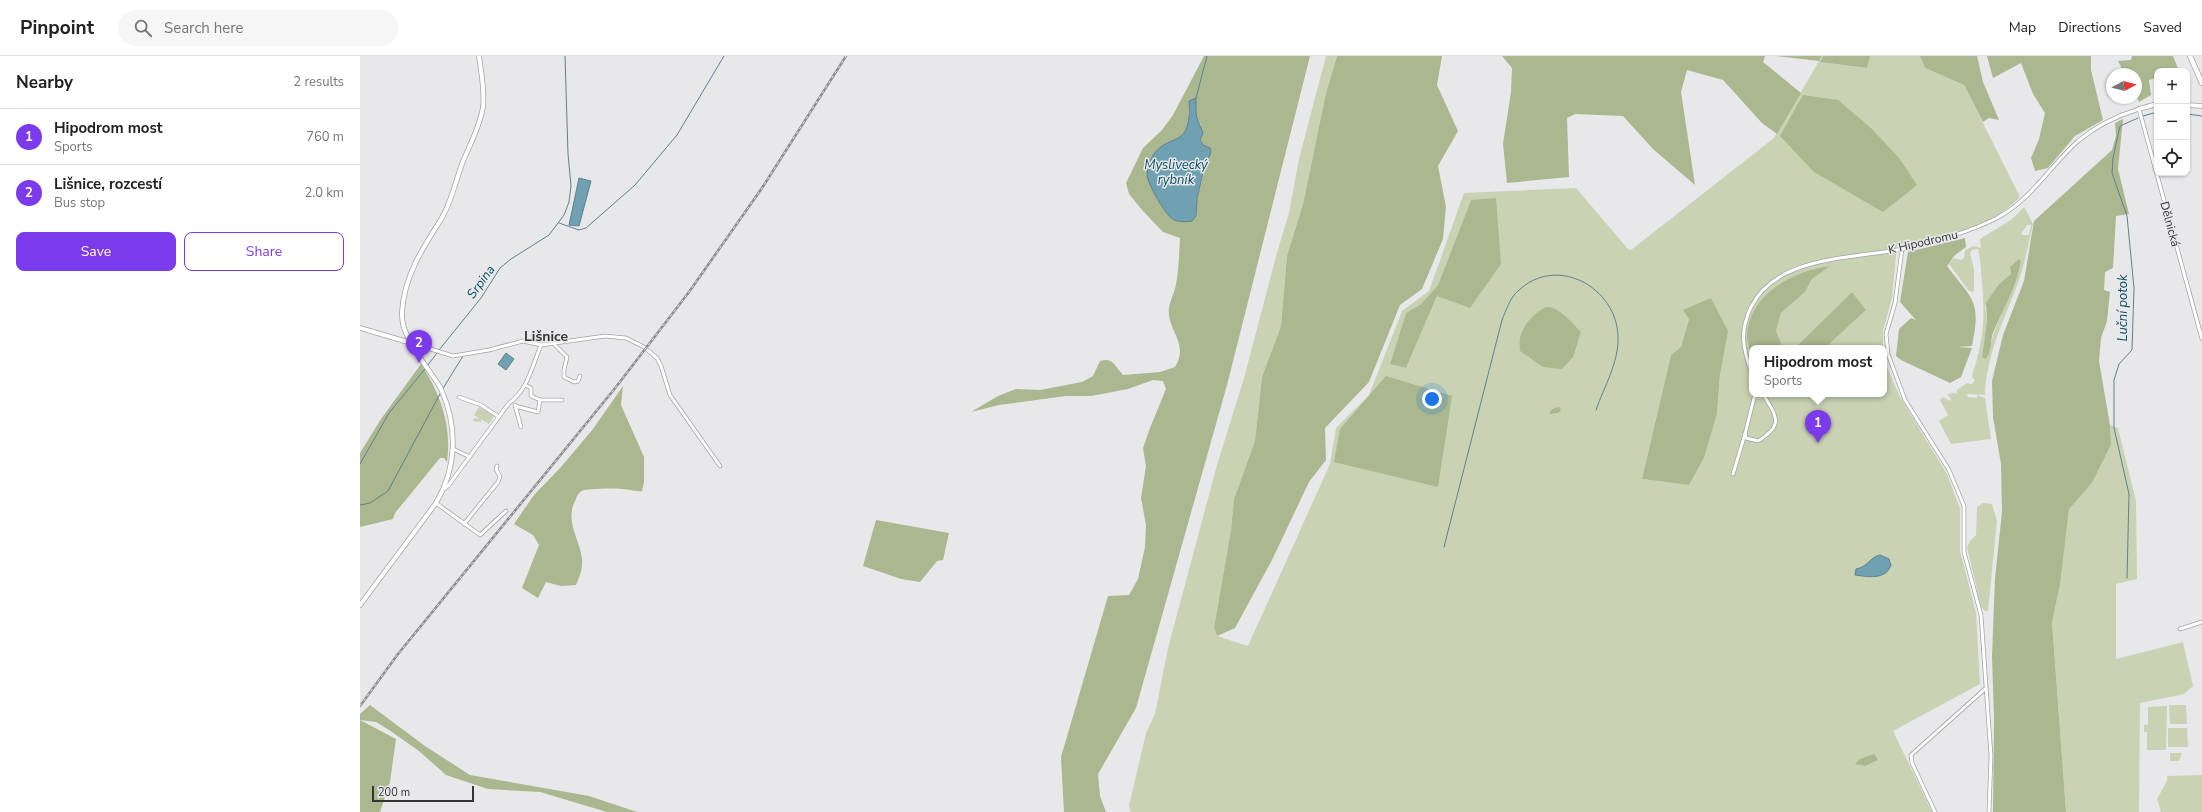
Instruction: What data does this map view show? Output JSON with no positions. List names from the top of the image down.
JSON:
{
  "streets": {
    "street": ["Dělnická", "K Hipodromu"]
  },
  "crossings": [
    ["Dělnická", "K Hipodromu"]
  ],
  "districts": ["Lišnice"],
  "water": ["Myslivecký rybník", "Srpina", "Luční potok"],
  "scale_bar": "200 m",
  "north": "right",
  "page": {
    "header": "Pinpoint",
    "search": "Search here",
    "nav": ["Map", "Directions", "Saved"],
    "heading": ["Nearby", "2 results"],
    "map_buttons": ["+", "−"],
    "list": [
      {
        "mark": "1",
        "name": "Hipodrom most",
        "note": "Sports",
        "value": "760 m"
      },
      {
        "mark": "2",
        "name": "Lišnice, rozcestí",
        "note": "Bus stop",
        "value": "2.0 km"
      }
    ],
    "buttons": ["Save", "Share"],
    "pins": ["2", "1"],
    "popup": ["Hipodrom most", "Sports"],
    "scale": "200 m"
  }
}
